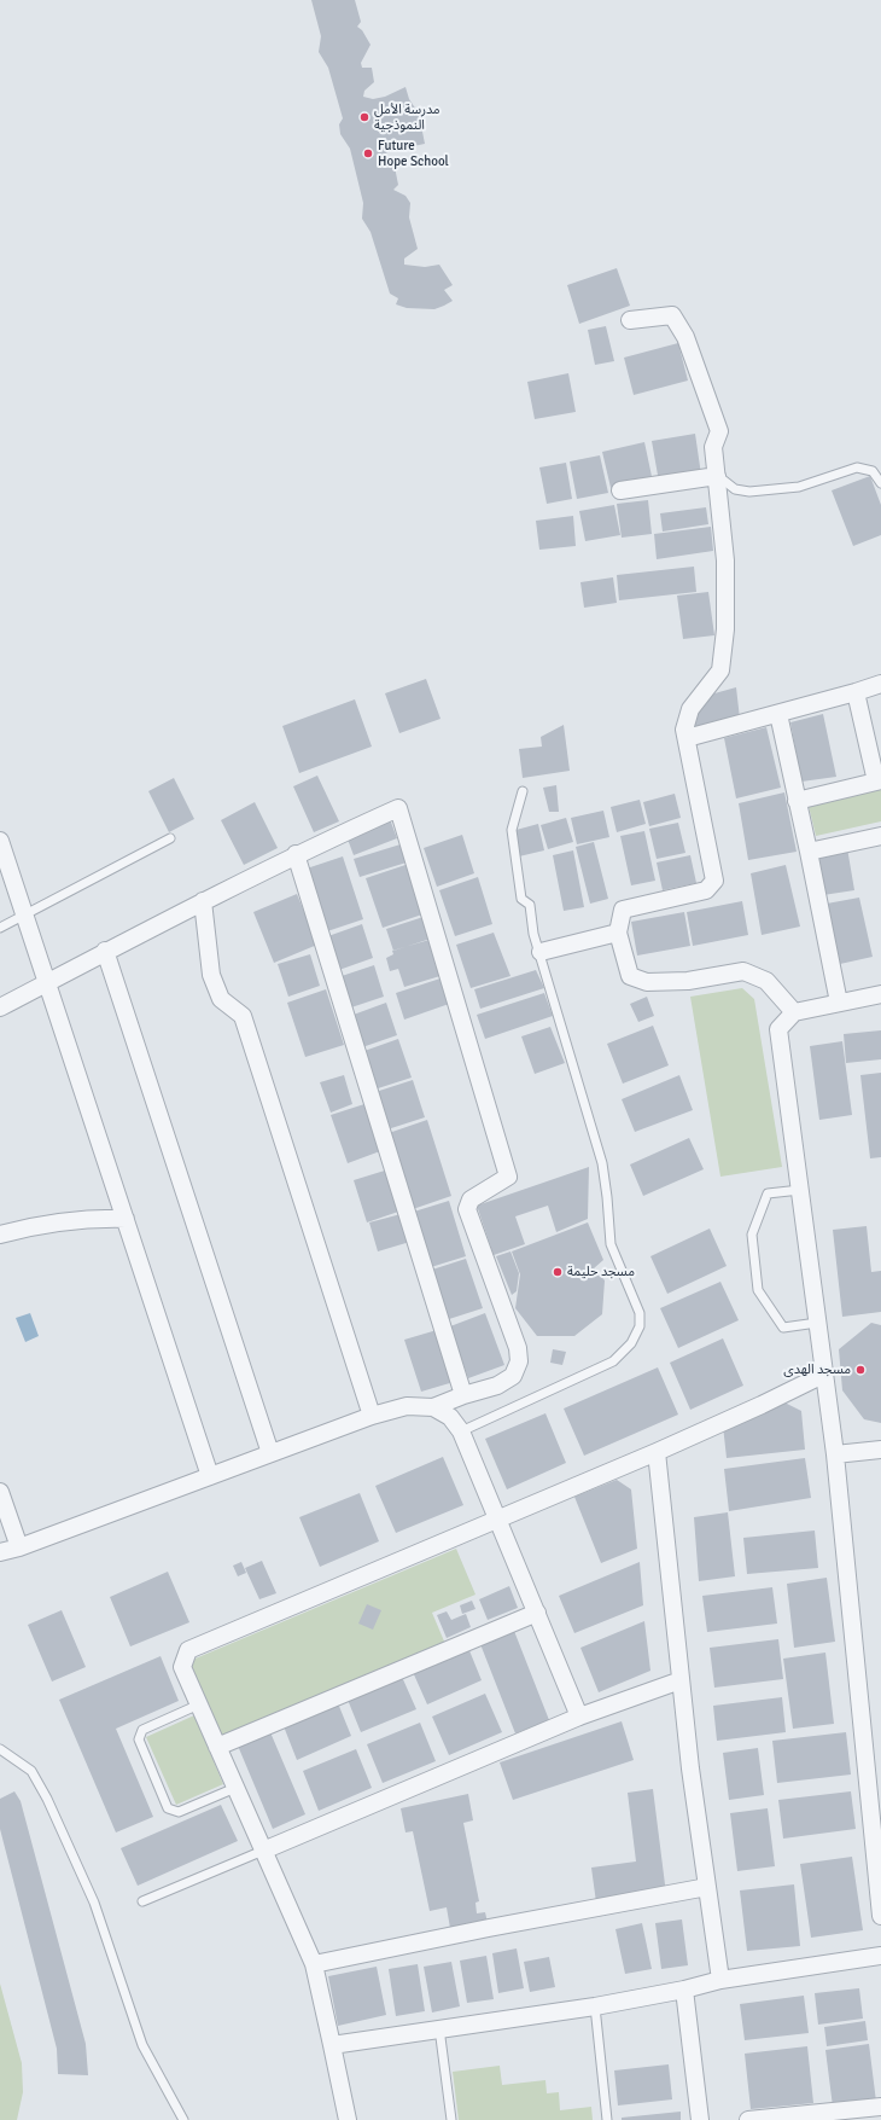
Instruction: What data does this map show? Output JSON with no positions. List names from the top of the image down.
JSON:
{
  "places": [
    "مدرسة الأمل النموذجية",
    "Future Hope School",
    "مسجد حليمة",
    "مسجد الهدى"
  ]
}
